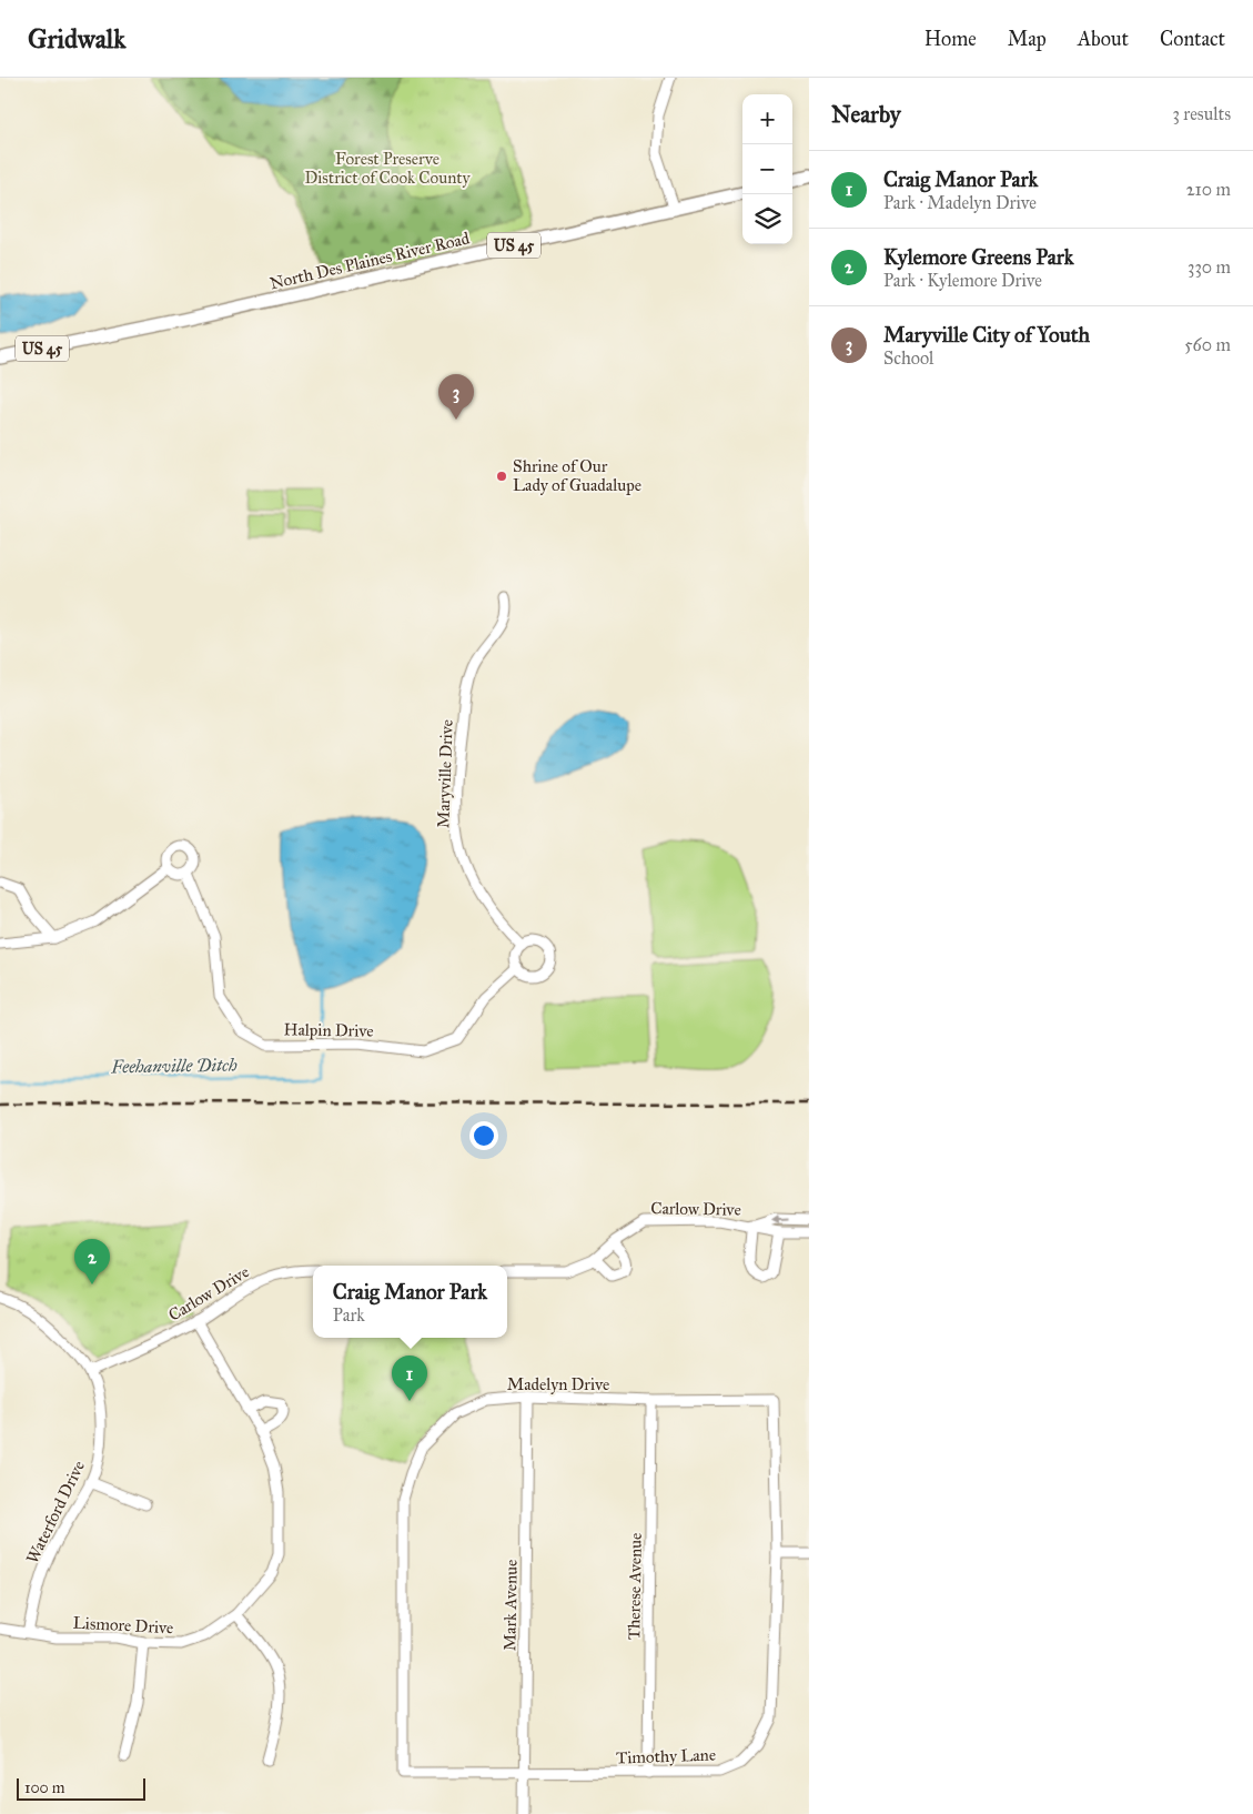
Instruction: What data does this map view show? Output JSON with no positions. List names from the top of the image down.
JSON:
{
  "streets": {
    "main road": ["US 45", "North Des Plaines River Road"],
    "street": [
      "Maryville Drive",
      "Halpin Drive",
      "Carlow Drive",
      "Madelyn Drive",
      "Waterford Drive",
      "Therese Avenue",
      "Mark Avenue",
      "Lismore Drive",
      "Timothy Lane"
    ]
  },
  "crossings": [
    ["Maryville Drive", "Halpin Drive"],
    ["Carlow Drive", "Waterford Drive"],
    ["Carlow Drive", "Lismore Drive"],
    ["Madelyn Drive", "Therese Avenue"],
    ["Madelyn Drive", "Mark Avenue"],
    ["Madelyn Drive", "Timothy Lane"],
    ["Waterford Drive", "Lismore Drive"],
    ["Therese Avenue", "Timothy Lane"],
    ["Mark Avenue", "Timothy Lane"]
  ],
  "water": ["Feehanville Ditch"],
  "parks": ["Forest Preserve District of Cook County"],
  "places": ["Shrine of Our Lady of Guadalupe"],
  "scale_bar": "100 m",
  "page": {
    "header": "Gridwalk",
    "nav": [
      "Home",
      "Map",
      "About",
      "Contact"
    ],
    "heading": ["Nearby", "3 results"],
    "map_buttons": ["+", "−"],
    "list": [
      {
        "mark": "1",
        "name": "Craig Manor Park",
        "note": "Park · Madelyn Drive",
        "value": "210 m"
      },
      {
        "mark": "2",
        "name": "Kylemore Greens Park",
        "note": "Park · Kylemore Drive",
        "value": "330 m"
      },
      {
        "mark": "3",
        "name": "Maryville City of Youth",
        "note": "School",
        "value": "560 m"
      }
    ],
    "pins": ["3", "2", "1"],
    "popup": ["Craig Manor Park", "Park"],
    "scale": "100 m"
  }
}
